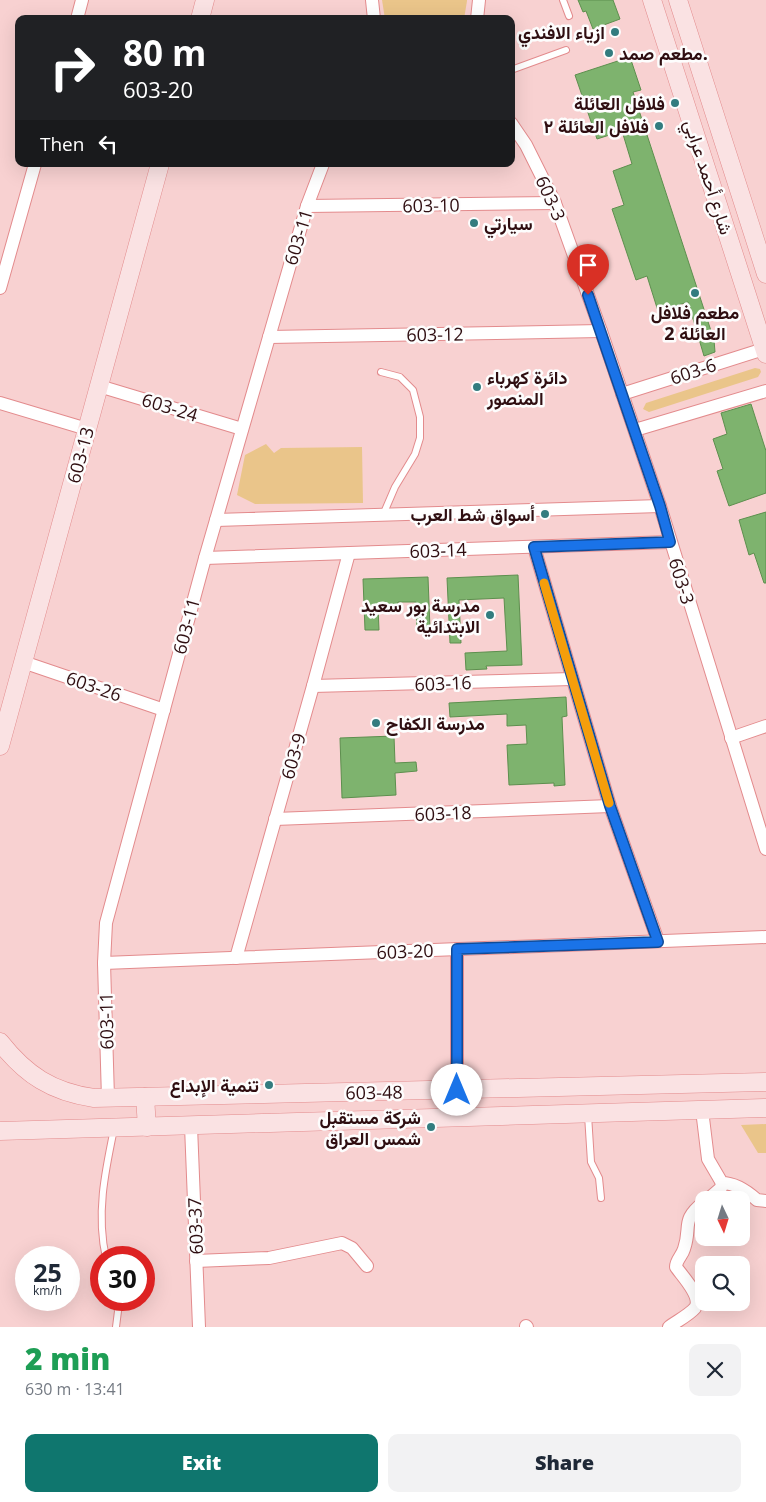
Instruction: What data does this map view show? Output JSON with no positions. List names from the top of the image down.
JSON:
{
  "streets": {
    "street": [
      "شارع أحمد عرابي",
      "603-3",
      "603-10",
      "603-11",
      "603-12",
      "603-6",
      "603-24",
      "603-13",
      "603-14",
      "603-16",
      "603-26",
      "603-9",
      "603-18",
      "603-20",
      "603-48",
      "603-37"
    ]
  },
  "crossings": [
    ["شارع أحمد عرابي", "603-6"],
    ["603-3", "603-10"],
    ["603-3", "603-12"],
    ["603-3", "603-6"],
    ["603-3", "603-14"],
    ["603-10", "603-11"],
    ["603-11", "603-12"],
    ["603-11", "603-24"],
    ["603-11", "603-14"],
    ["603-11", "603-26"],
    ["603-11", "603-20"],
    ["603-11", "603-48"],
    ["603-24", "603-13"],
    ["603-13", "603-26"],
    ["603-14", "603-9"],
    ["603-16", "603-9"],
    ["603-9", "603-18"],
    ["603-9", "603-20"],
    ["603-48", "603-37"]
  ],
  "places": [
    "ازياء الافندي",
    "مطعم صمد.",
    "فلافل العائلة",
    "فلافل العائلة ٢",
    "سيارتي",
    "مطعم فلافل العائلة 2",
    "دائرة كهرباء المنصور",
    "أسواق شط العرب",
    "مدرسة بور سعيد الابتدائية",
    "مدرسة الكفاح",
    "تنمية الإبداع",
    "شركة مستقبل شمس العراق"
  ],
  "north": "bottom",
  "page": {
    "turn": ["80 m", "603-20"],
    "then": "Then",
    "speed": "25 km/h",
    "limit": "30",
    "heading": ["2 min", "630 m · 13:41"],
    "buttons": ["Exit", "Share"]
  }
}
